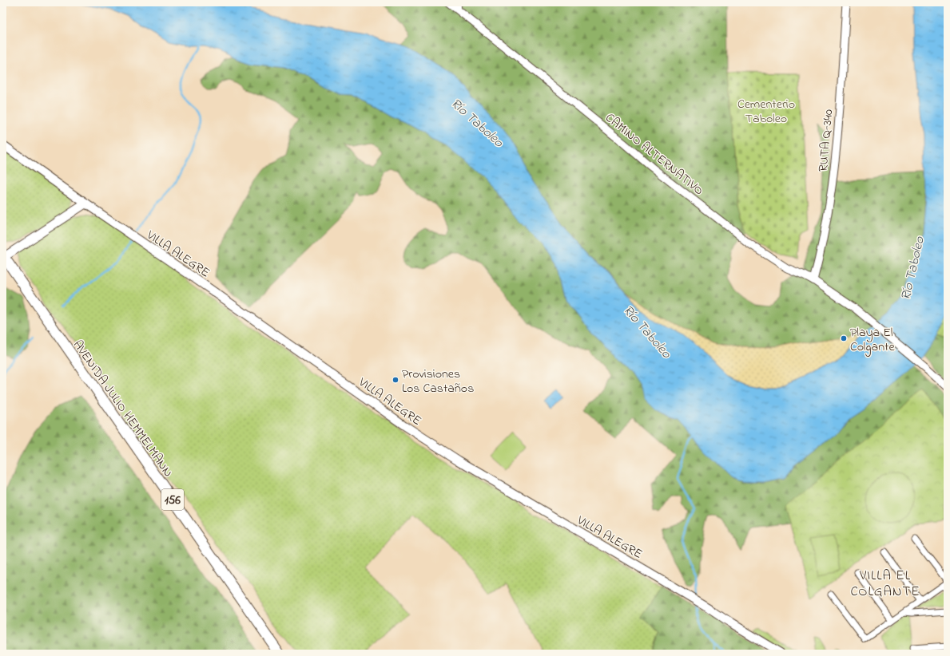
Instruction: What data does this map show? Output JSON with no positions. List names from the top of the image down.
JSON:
{
  "streets": {
    "highway": ["AVENIDA JULIO HEMMELMANN", "156"],
    "main road": ["VILLA ALEGRE"],
    "street": ["RUTA Q-340", "CAMINO ALTERNATIVO"]
  },
  "crossings": [
    ["RUTA Q-340", "CAMINO ALTERNATIVO"]
  ],
  "districts": ["VILLA EL COLGANTE"],
  "water": ["Río Taboleo"],
  "parks": ["Cementerio Taboleo"],
  "places": ["Playa El Colgante", "Provisiones Los Castaños"]
}
